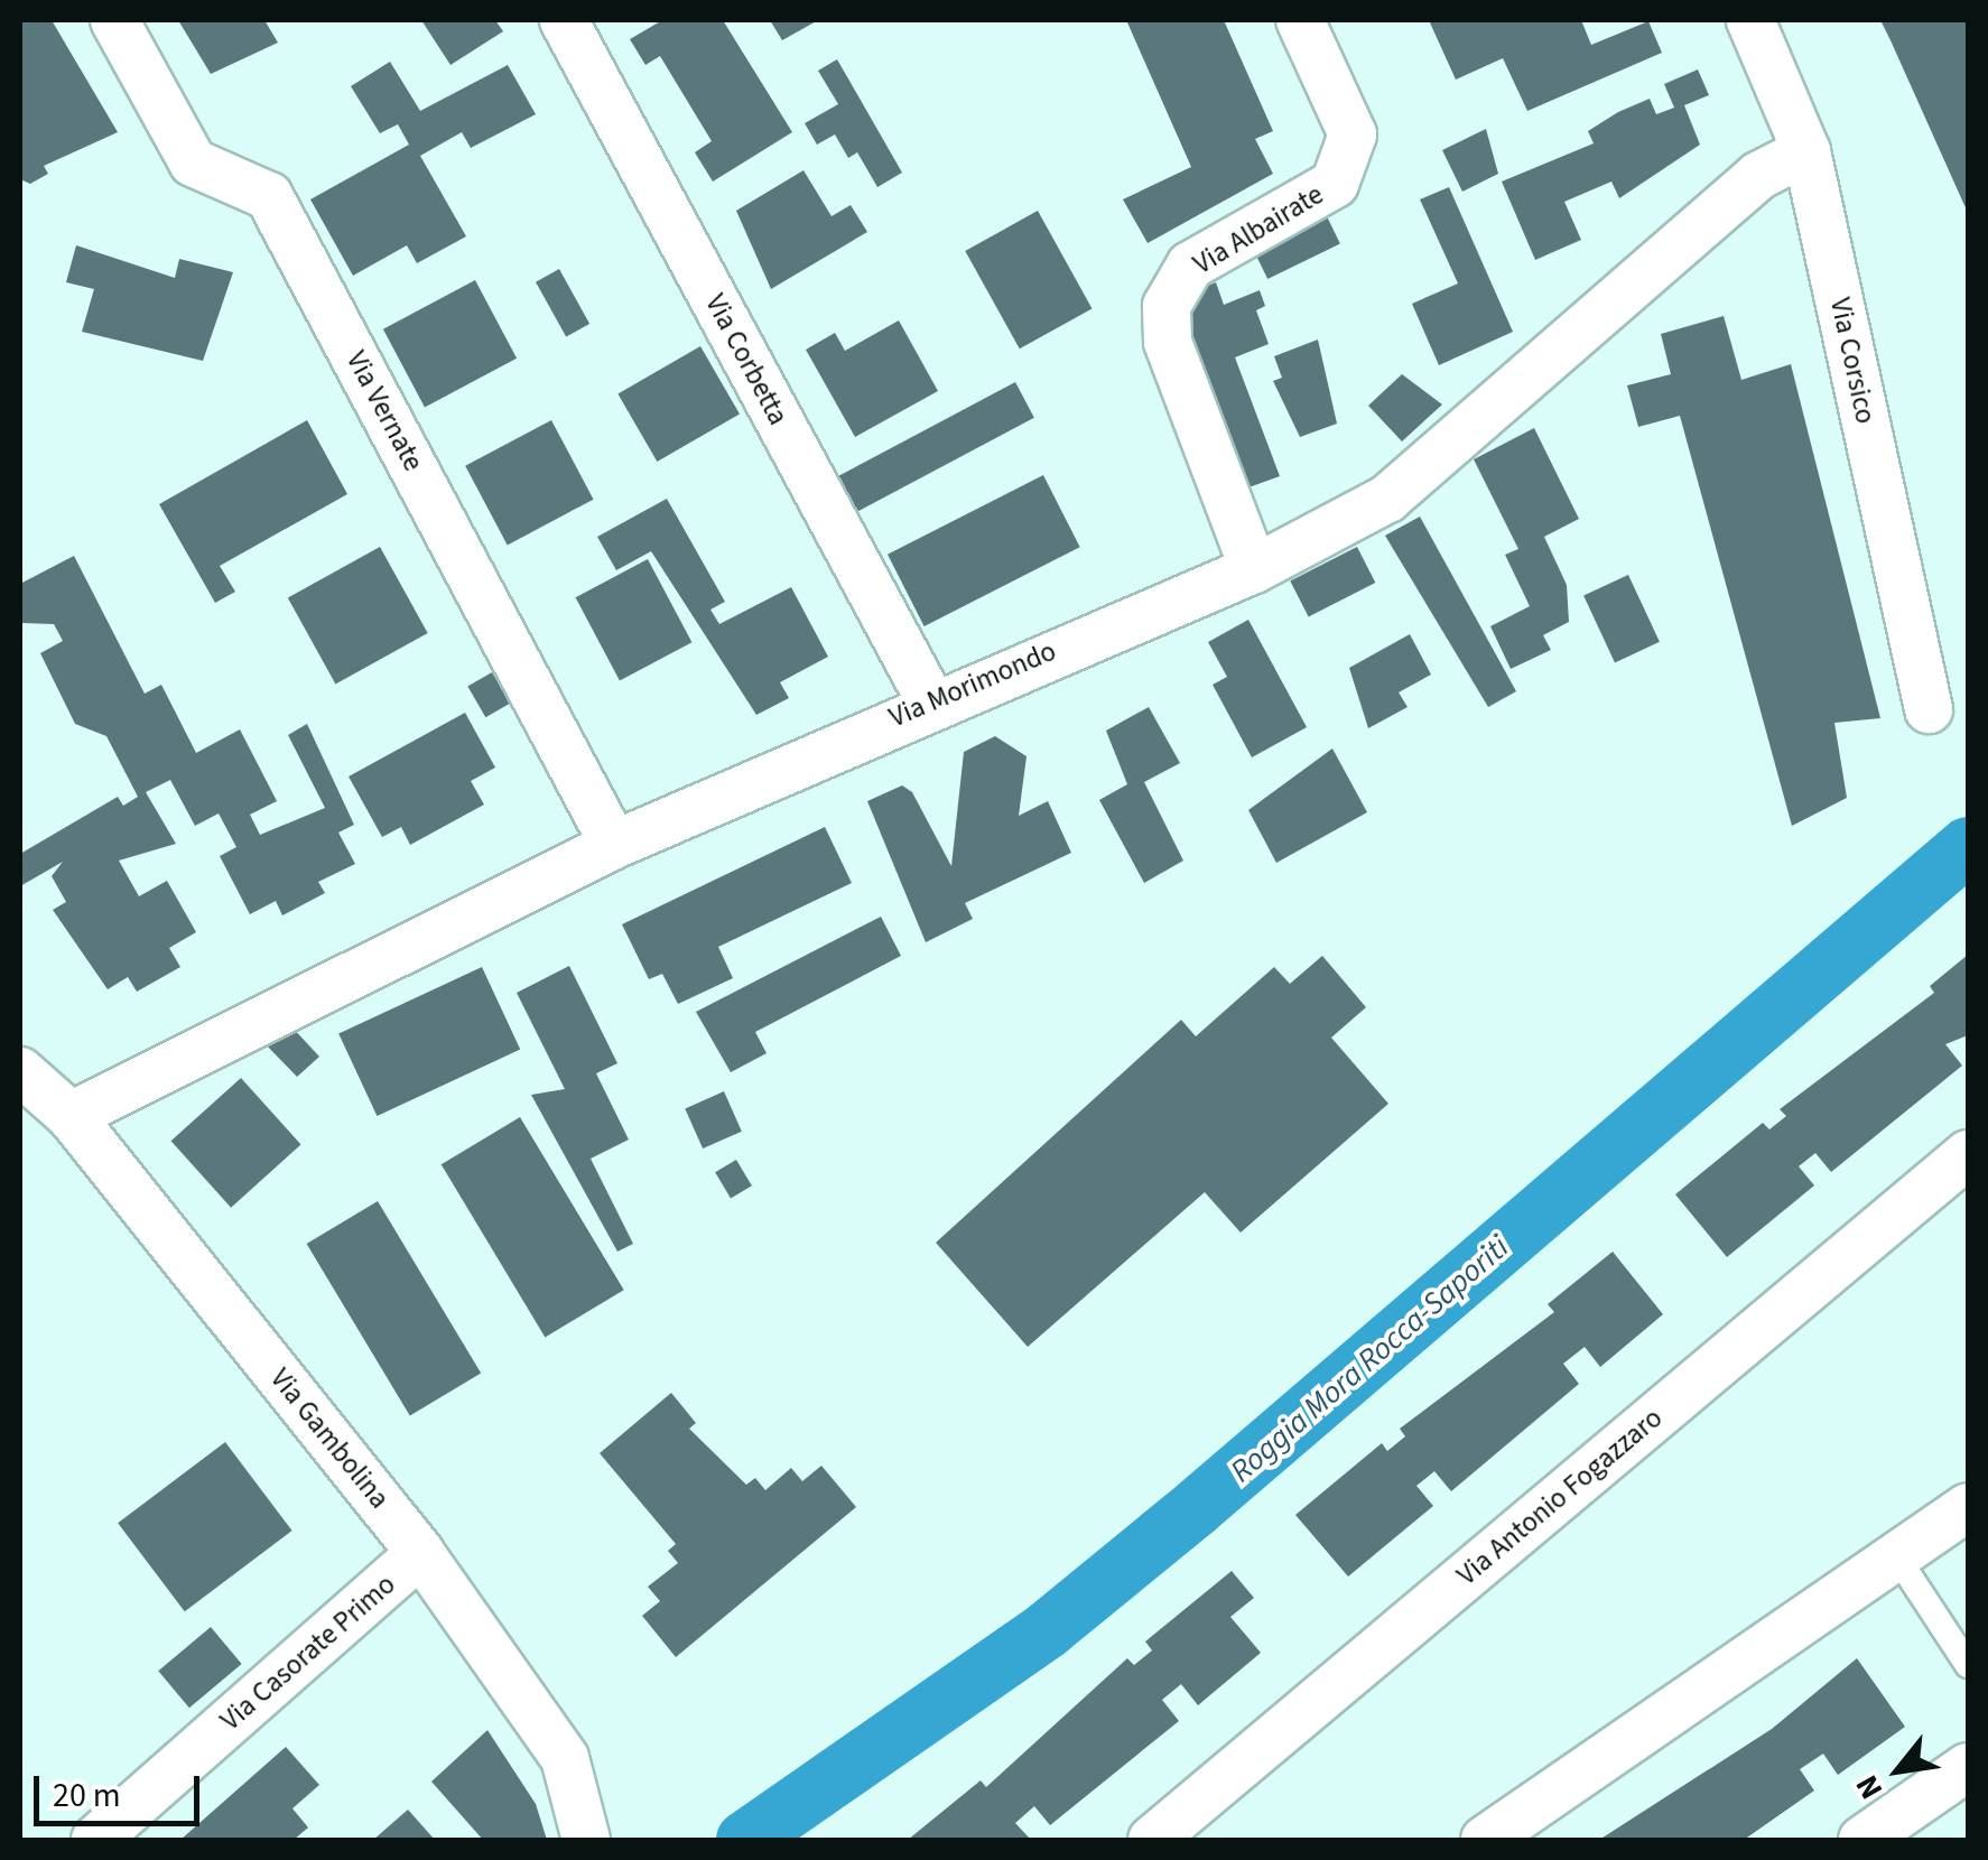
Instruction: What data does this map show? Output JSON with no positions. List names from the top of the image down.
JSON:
{
  "streets": {
    "street": [
      "Via Albairate",
      "Via Corbetta",
      "Via Corsico",
      "Via Vernate",
      "Via Morimondo",
      "Via Gambolina",
      "Via Antonio Fogazzaro",
      "Via Casorate Primo"
    ]
  },
  "crossings": [
    ["Via Albairate", "Via Morimondo"],
    ["Via Corbetta", "Via Morimondo"],
    ["Via Corsico", "Via Morimondo"],
    ["Via Vernate", "Via Morimondo"],
    ["Via Morimondo", "Via Gambolina"],
    ["Via Gambolina", "Via Casorate Primo"]
  ],
  "water": ["Roggia Mora Rocca-Saporiti"],
  "scale_bar": "20 m",
  "north": "bottom left"
}
